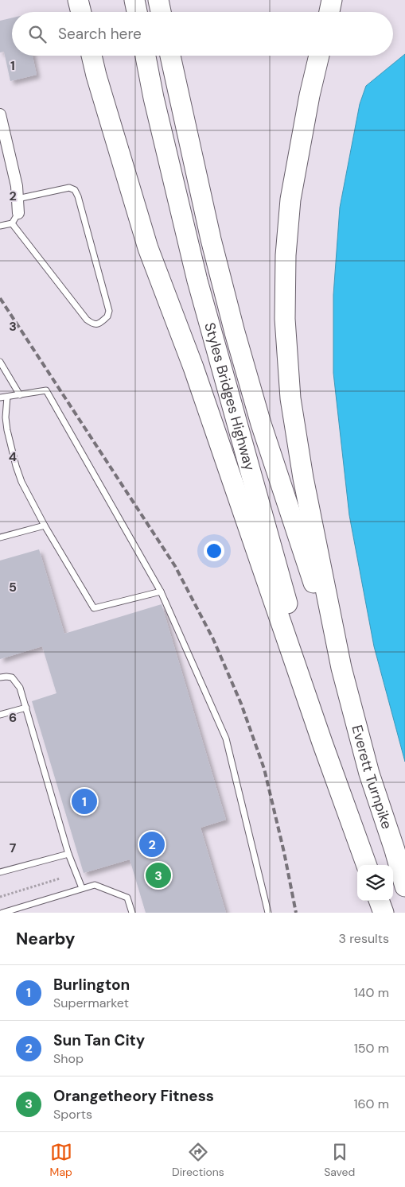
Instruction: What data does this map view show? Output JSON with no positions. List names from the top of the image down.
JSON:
{
  "streets": {
    "highway": ["Styles Bridges Highway", "Everett Turnpike"]
  },
  "crossings": [
    ["Styles Bridges Highway", "Everett Turnpike"]
  ],
  "page": {
    "search": "Search here",
    "pins": ["1", "2", "3"],
    "heading": ["Nearby", "3 results"],
    "list": [
      {
        "mark": "1",
        "name": "Burlington",
        "note": "Supermarket",
        "value": "140 m"
      },
      {
        "mark": "2",
        "name": "Sun Tan City",
        "note": "Shop",
        "value": "150 m"
      },
      {
        "mark": "3",
        "name": "Orangetheory Fitness",
        "note": "Sports",
        "value": "160 m"
      }
    ],
    "nav": ["Map", "Directions", "Saved"]
  },
  "grid": {
    "rows": [
      "1",
      "2",
      "3",
      "4",
      "5",
      "6",
      "7"
    ]
  }
}
